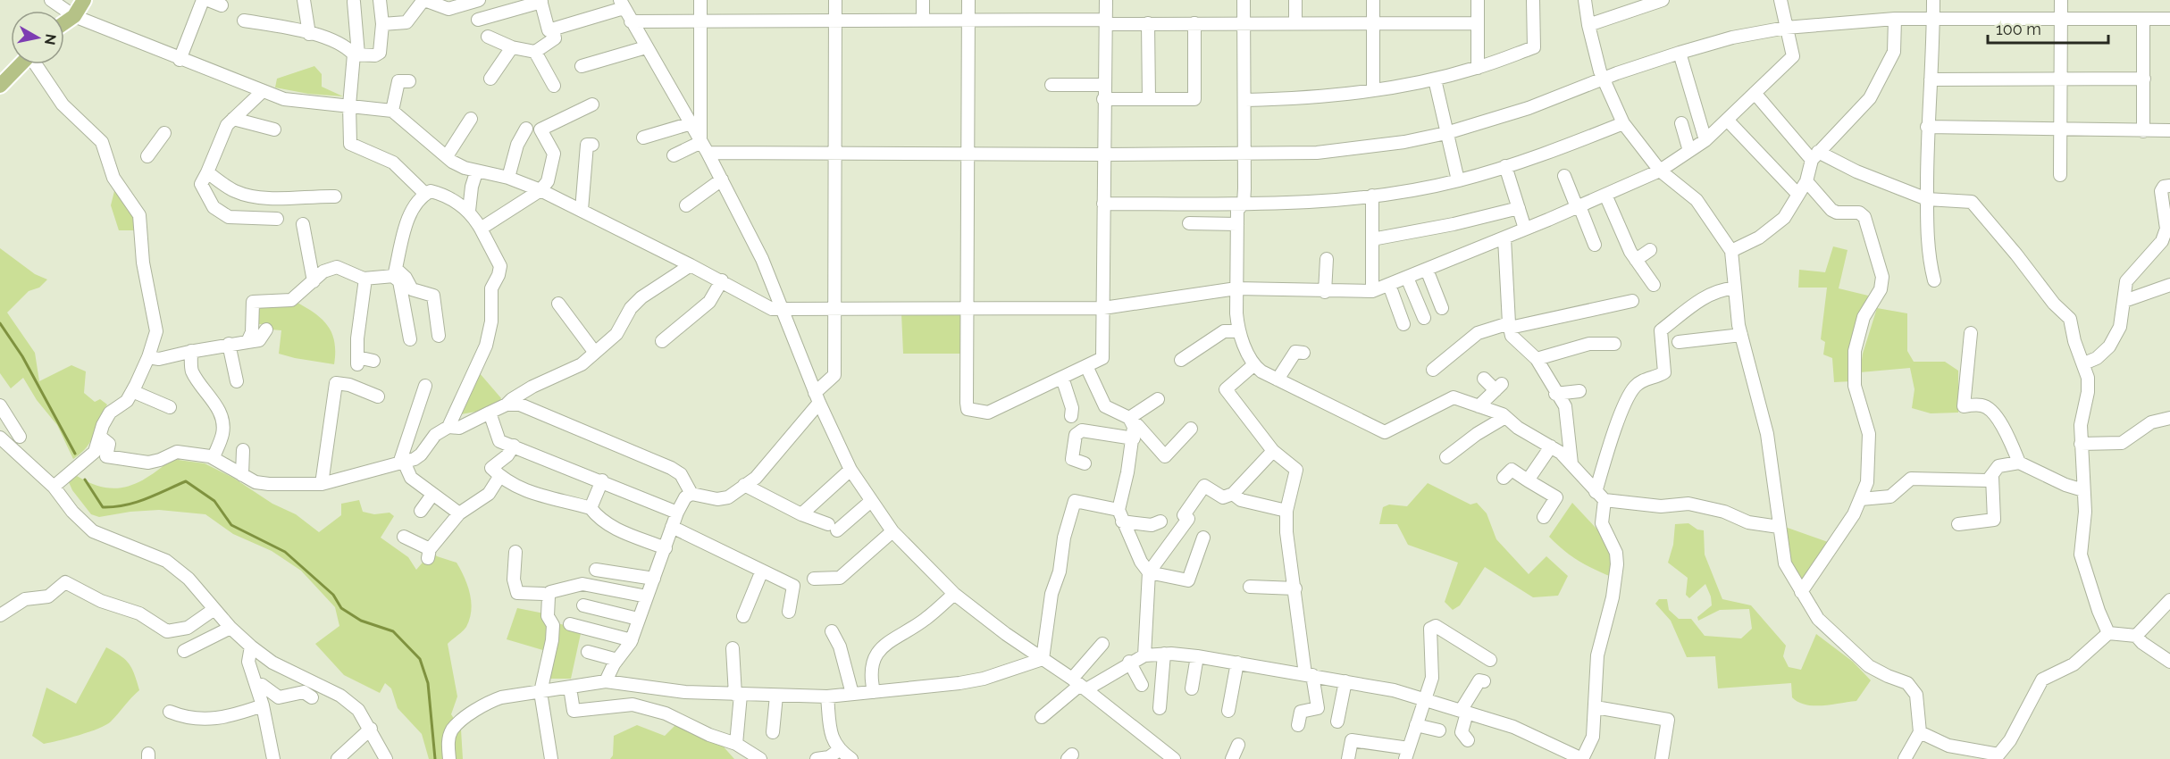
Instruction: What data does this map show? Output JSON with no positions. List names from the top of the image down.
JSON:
{
  "scale_bar": "100 m",
  "north": "right"
}
